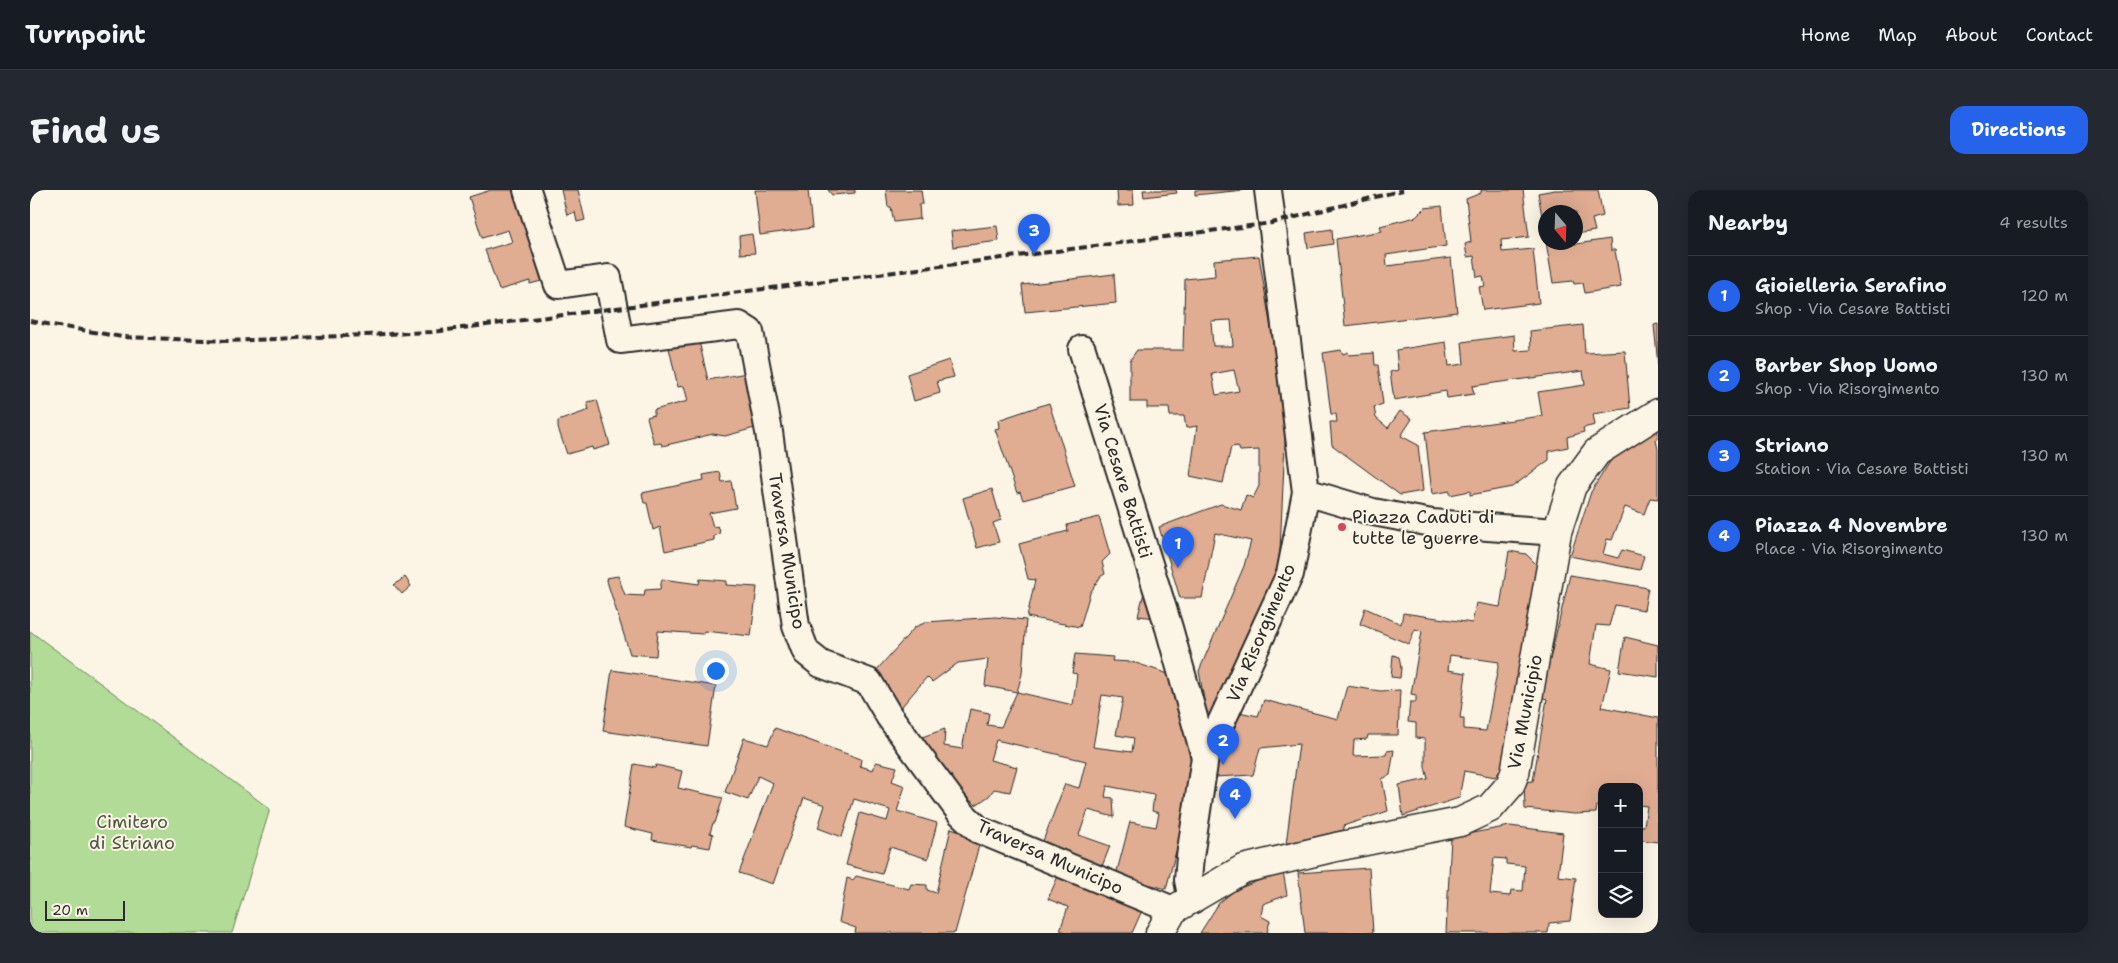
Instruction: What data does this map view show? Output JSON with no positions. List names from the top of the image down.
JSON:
{
  "streets": {
    "main road": ["Via Municipio"],
    "street": ["Via Cesare Battisti", "Traversa Municipo", "Via Risorgimento"]
  },
  "crossings": [
    ["Via Cesare Battisti", "Via Risorgimento"],
    ["Traversa Municipo", "Via Risorgimento"],
    ["Traversa Municipo", "Via Municipio"],
    ["Via Risorgimento", "Via Municipio"]
  ],
  "parks": ["Cimitero di Striano"],
  "places": ["Piazza Caduti di tutte le guerre"],
  "scale_bar": "20 m",
  "north": "bottom",
  "page": {
    "header": "Turnpoint",
    "nav": [
      "Home",
      "Map",
      "About",
      "Contact"
    ],
    "buttons": "Directions",
    "title": "Find us",
    "heading": ["Nearby", "4 results"],
    "pins": [
      "3",
      "1",
      "2",
      "4"
    ],
    "list": [
      {
        "mark": "1",
        "name": "Gioielleria Serafino",
        "note": "Shop · Via Cesare Battisti",
        "value": "120 m"
      },
      {
        "mark": "2",
        "name": "Barber Shop Uomo",
        "note": "Shop · Via Risorgimento",
        "value": "130 m"
      },
      {
        "mark": "3",
        "name": "Striano",
        "note": "Station · Via Cesare Battisti",
        "value": "130 m"
      },
      {
        "mark": "4",
        "name": "Piazza 4 Novembre",
        "note": "Place · Via Risorgimento",
        "value": "130 m"
      }
    ],
    "map_buttons": ["+", "−"],
    "scale": "20 m"
  }
}
